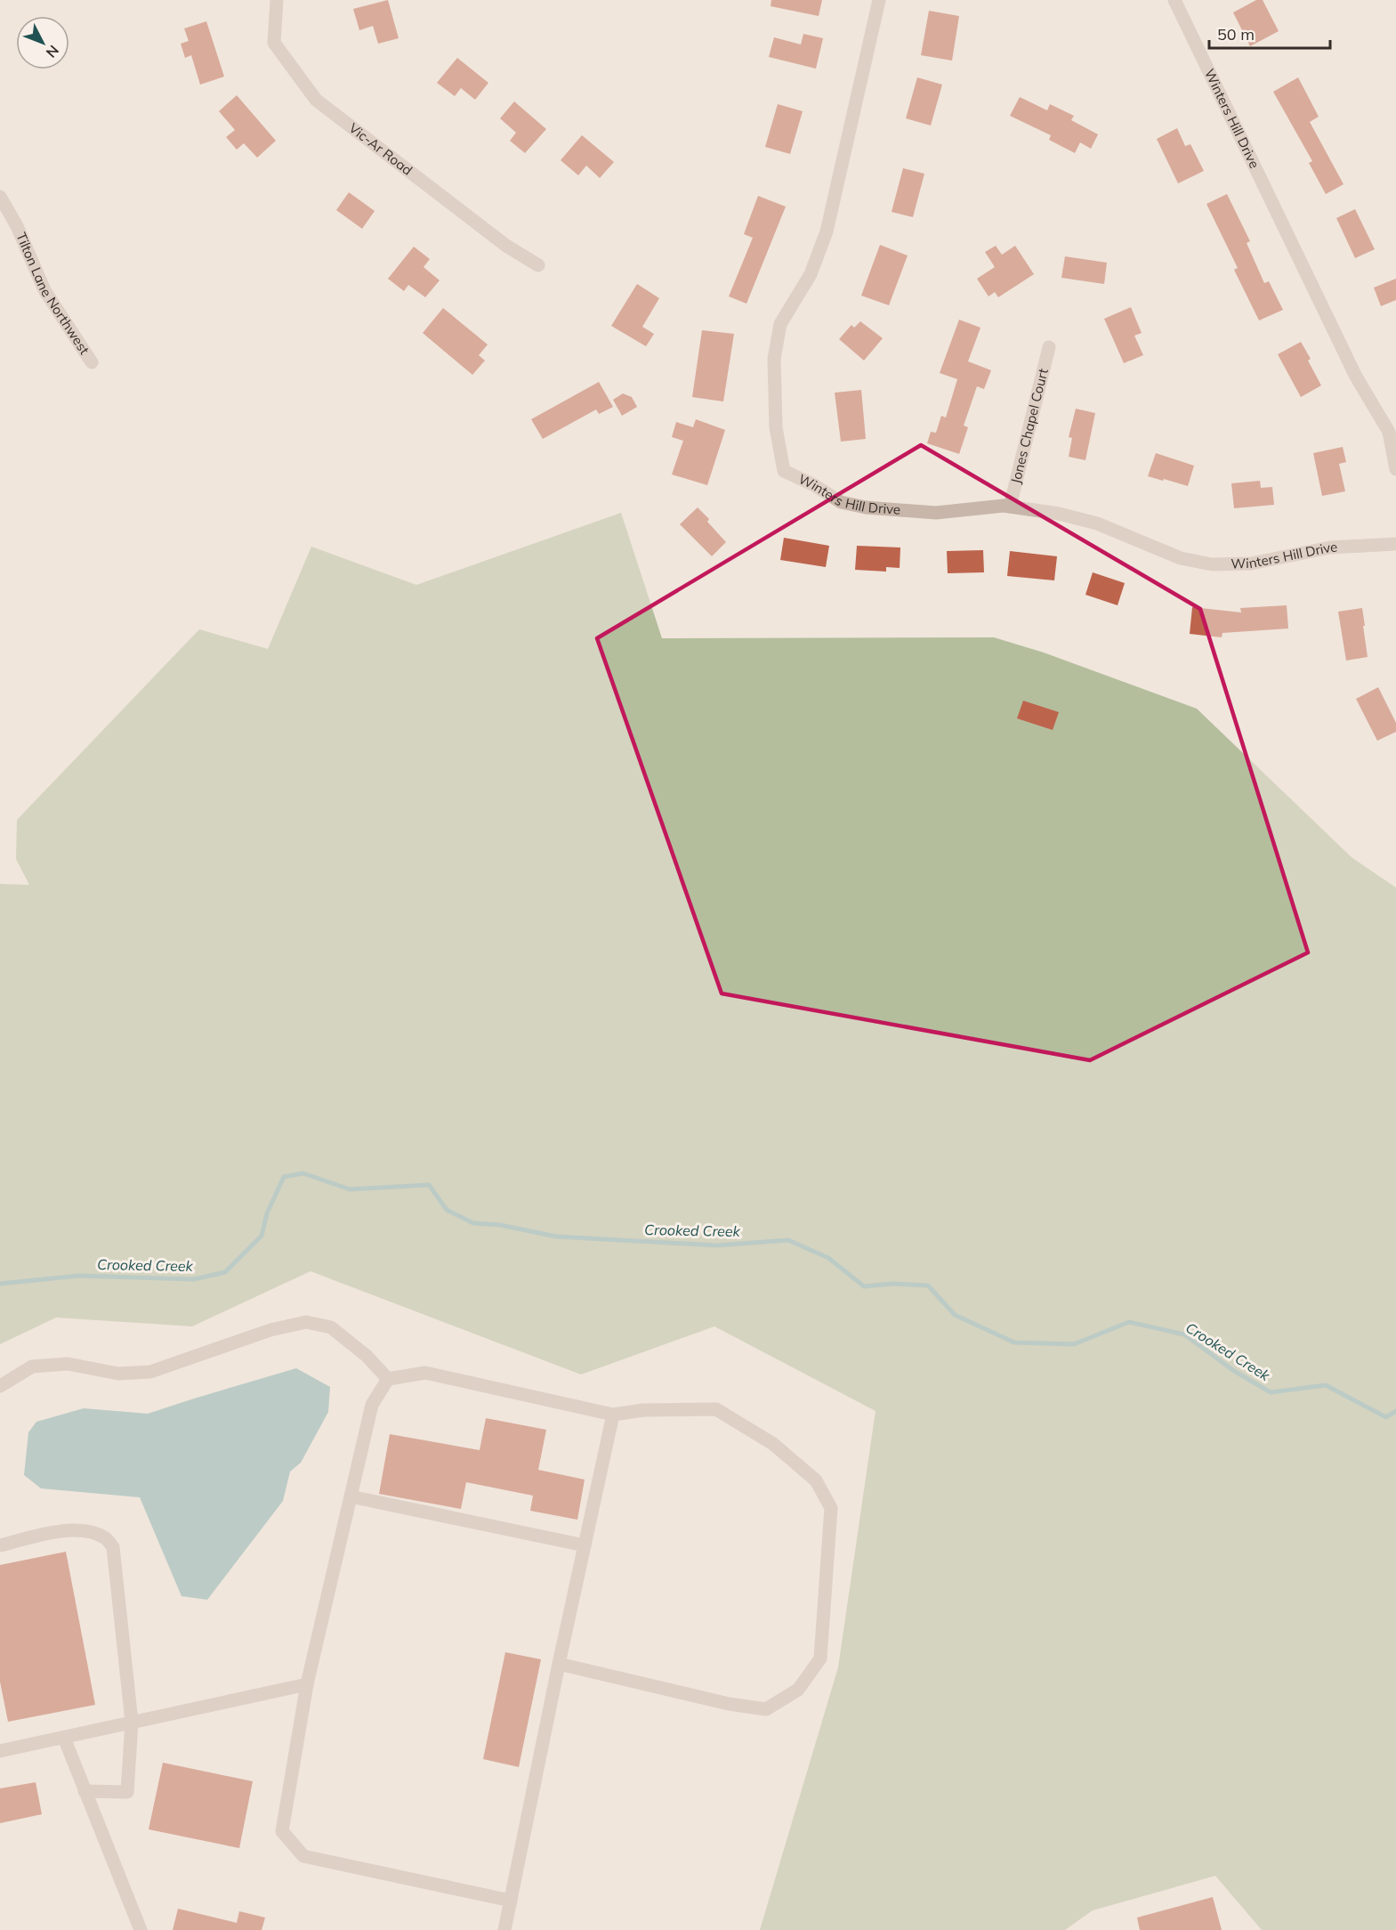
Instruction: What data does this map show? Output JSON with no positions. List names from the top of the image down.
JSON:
{
  "streets": {
    "street": [
      "Winters Hill Drive",
      "Vic-Ar Road",
      "Tilton Lane Northwest",
      "Jones Chapel Court"
    ]
  },
  "crossings": [
    ["Winters Hill Drive", "Jones Chapel Court"]
  ],
  "water": ["Crooked Creek"],
  "scale_bar": "50 m",
  "north": "bottom right"
}
